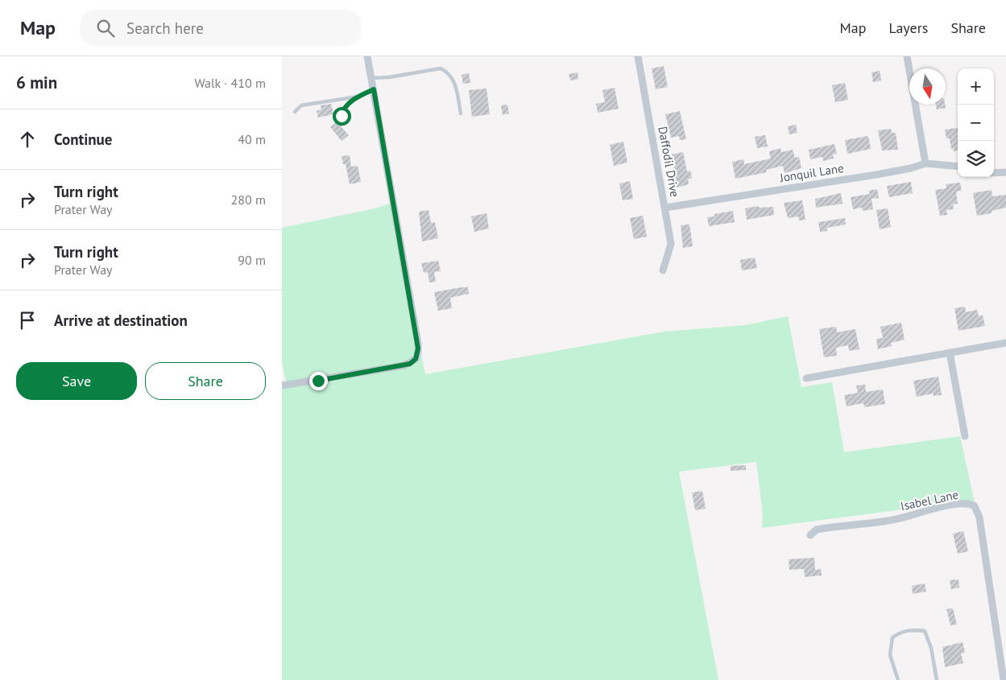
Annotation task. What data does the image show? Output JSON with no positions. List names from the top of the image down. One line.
{"streets":{"street":["Daffodil Drive","Jonquil Lane","Isabel Lane"]},"crossings":[["Daffodil Drive","Jonquil Lane"]],"north":"bottom","page":{"header":"Map","search":"Search here","nav":["Map","Layers","Share"],"heading":["6 min","Walk · 410 m"],"map_buttons":["+","−"],"list":[["Continue","40 m"],["Turn right","Prater Way","280 m"],["Turn right","Prater Way","90 m"],"Arrive at destination"],"buttons":["Save","Share"]}}
